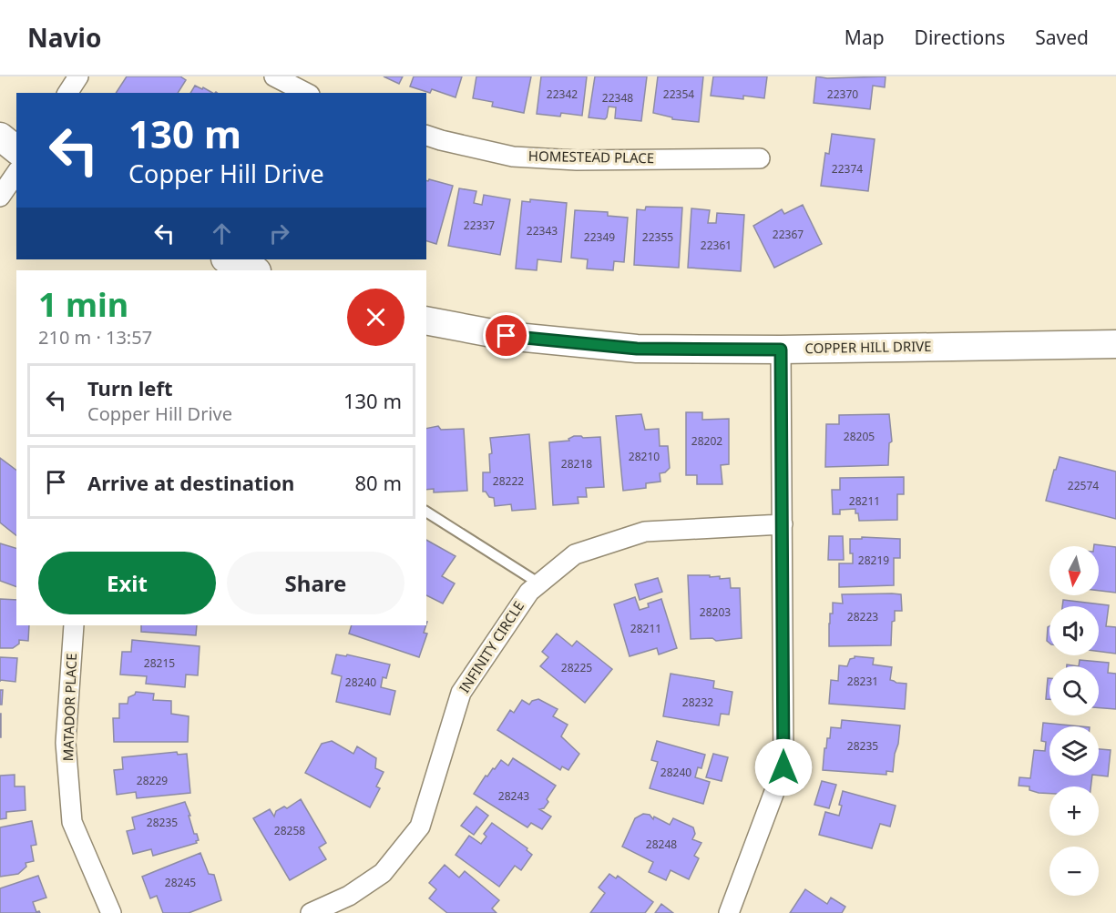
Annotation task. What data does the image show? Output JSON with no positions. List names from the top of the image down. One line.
{"streets":{"main road":["COPPER HILL DRIVE"],"street":["HOMESTEAD PLACE","INFINITY CIRCLE","MATADOR PLACE"]},"house_numbers":["22342","22354","22370","22348","22374","22337","22343","22367","22349","22355","22361","28205","28202","28210","28218","28222","22574","28211","28219","28203","28223","28211","28215","28225","28231","28240","28232","28235","28240","28229","28243","28235","28258","28248","28245"],"north":"bottom","page":{"header":"Navio","nav":["Map","Directions","Saved"],"turn":["130 m","Copper Hill Drive"],"heading":["1 min","210 m · 13:57"],"list":[{"name":"Turn left","note":"Copper Hill Drive","value":"130 m"},{"name":"Arrive at destination","value":"80 m"}],"buttons":["Exit","Share"],"map_buttons":["+","−"]}}
